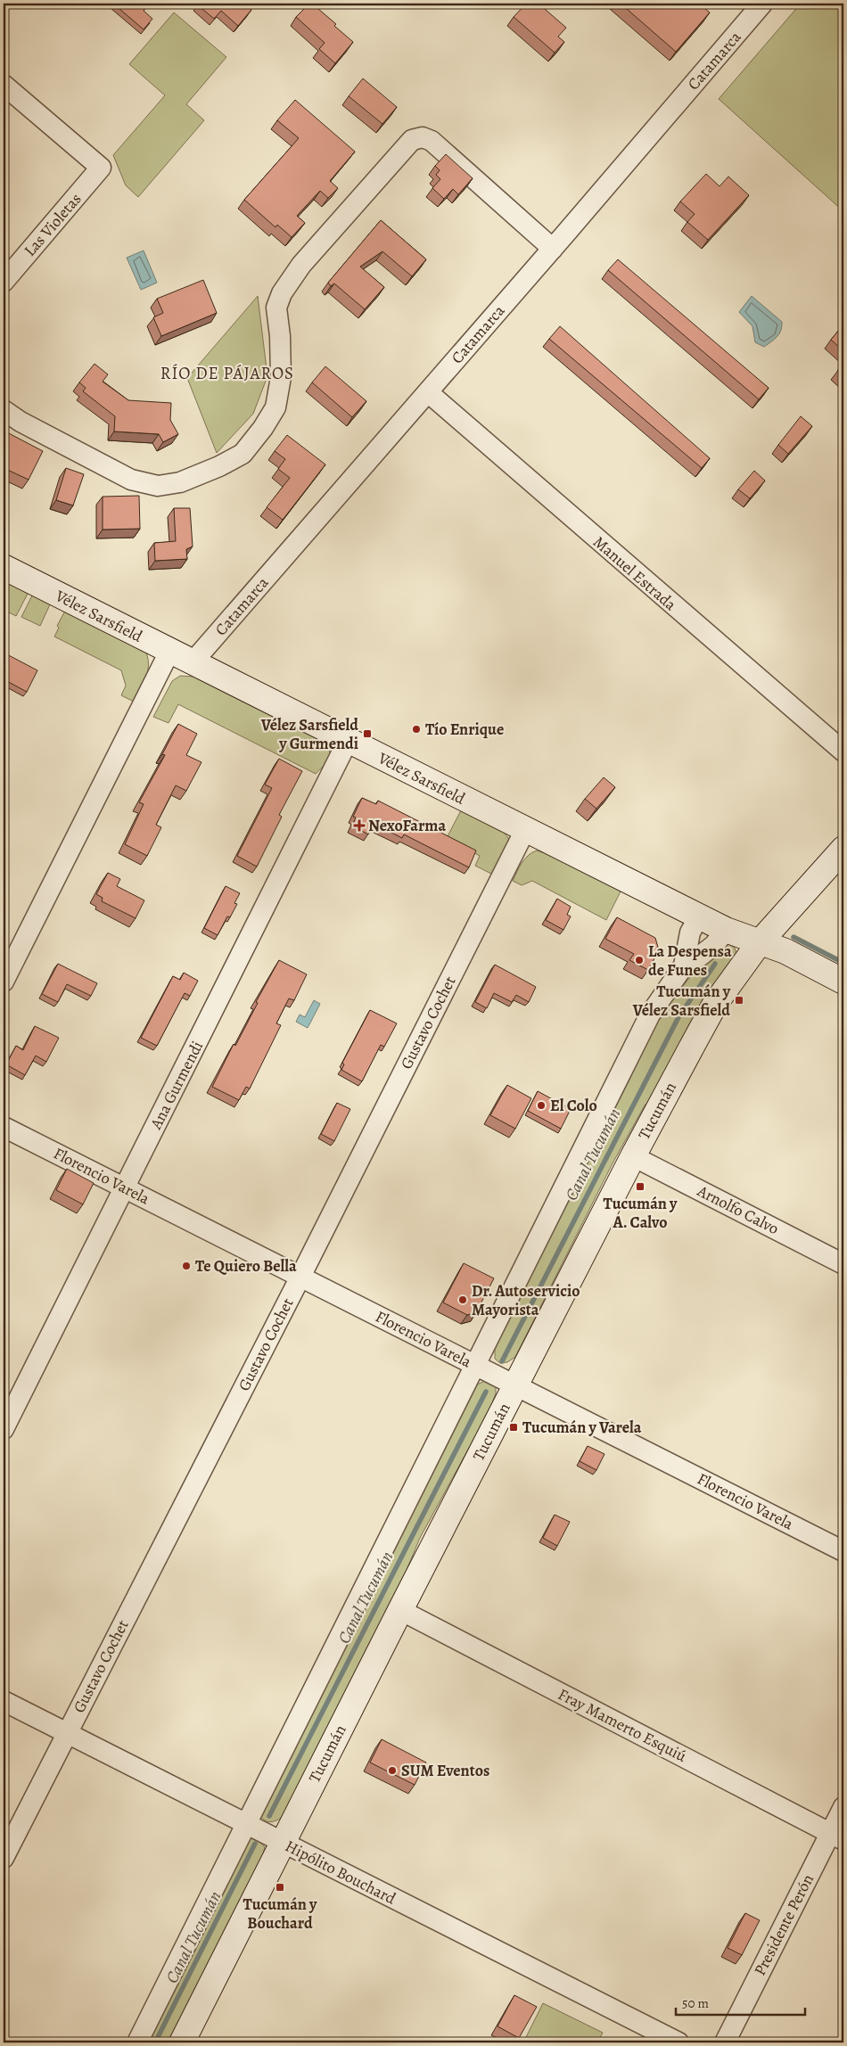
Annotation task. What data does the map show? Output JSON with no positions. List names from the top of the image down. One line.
{"streets":{"main road":["Vélez Sarsfield","Tucumán"],"street":["Catamarca","Las Violetas","Manuel Estrada","Gustavo Cochet","Ana Gurmendi","Florencio Varela","Arnolfo Calvo","Fray Mamerto Esquiú","Hipólito Bouchard","Presidente Perón"]},"crossings":[["Catamarca","Manuel Estrada"],["Catamarca","Vélez Sarsfield"],["Vélez Sarsfield","Gustavo Cochet"],["Vélez Sarsfield","Ana Gurmendi"],["Vélez Sarsfield","Tucumán"],["Gustavo Cochet","Florencio Varela"],["Gustavo Cochet","Hipólito Bouchard"],["Ana Gurmendi","Florencio Varela"],["Tucumán","Florencio Varela"],["Tucumán","Arnolfo Calvo"],["Tucumán","Fray Mamerto Esquiú"],["Tucumán","Hipólito Bouchard"],["Fray Mamerto Esquiú","Presidente Perón"]],"districts":["RÍO DE PÁJAROS"],"water":["Canal Tucumán"],"places":{"other":["Tío Enrique","La Despensa de Funes","El Colo","Te Quiero Bella","Dr. Autoservicio Mayorista","SUM Eventos"],"transit":["Vélez Sarsfield y Gurmendi","Tucumán y Vélez Sarsfield","Tucumán y A. Calvo","Tucumán y Varela","Tucumán y Bouchard"],"health":["NexoFarma"]},"scale_bar":"50 m"}
